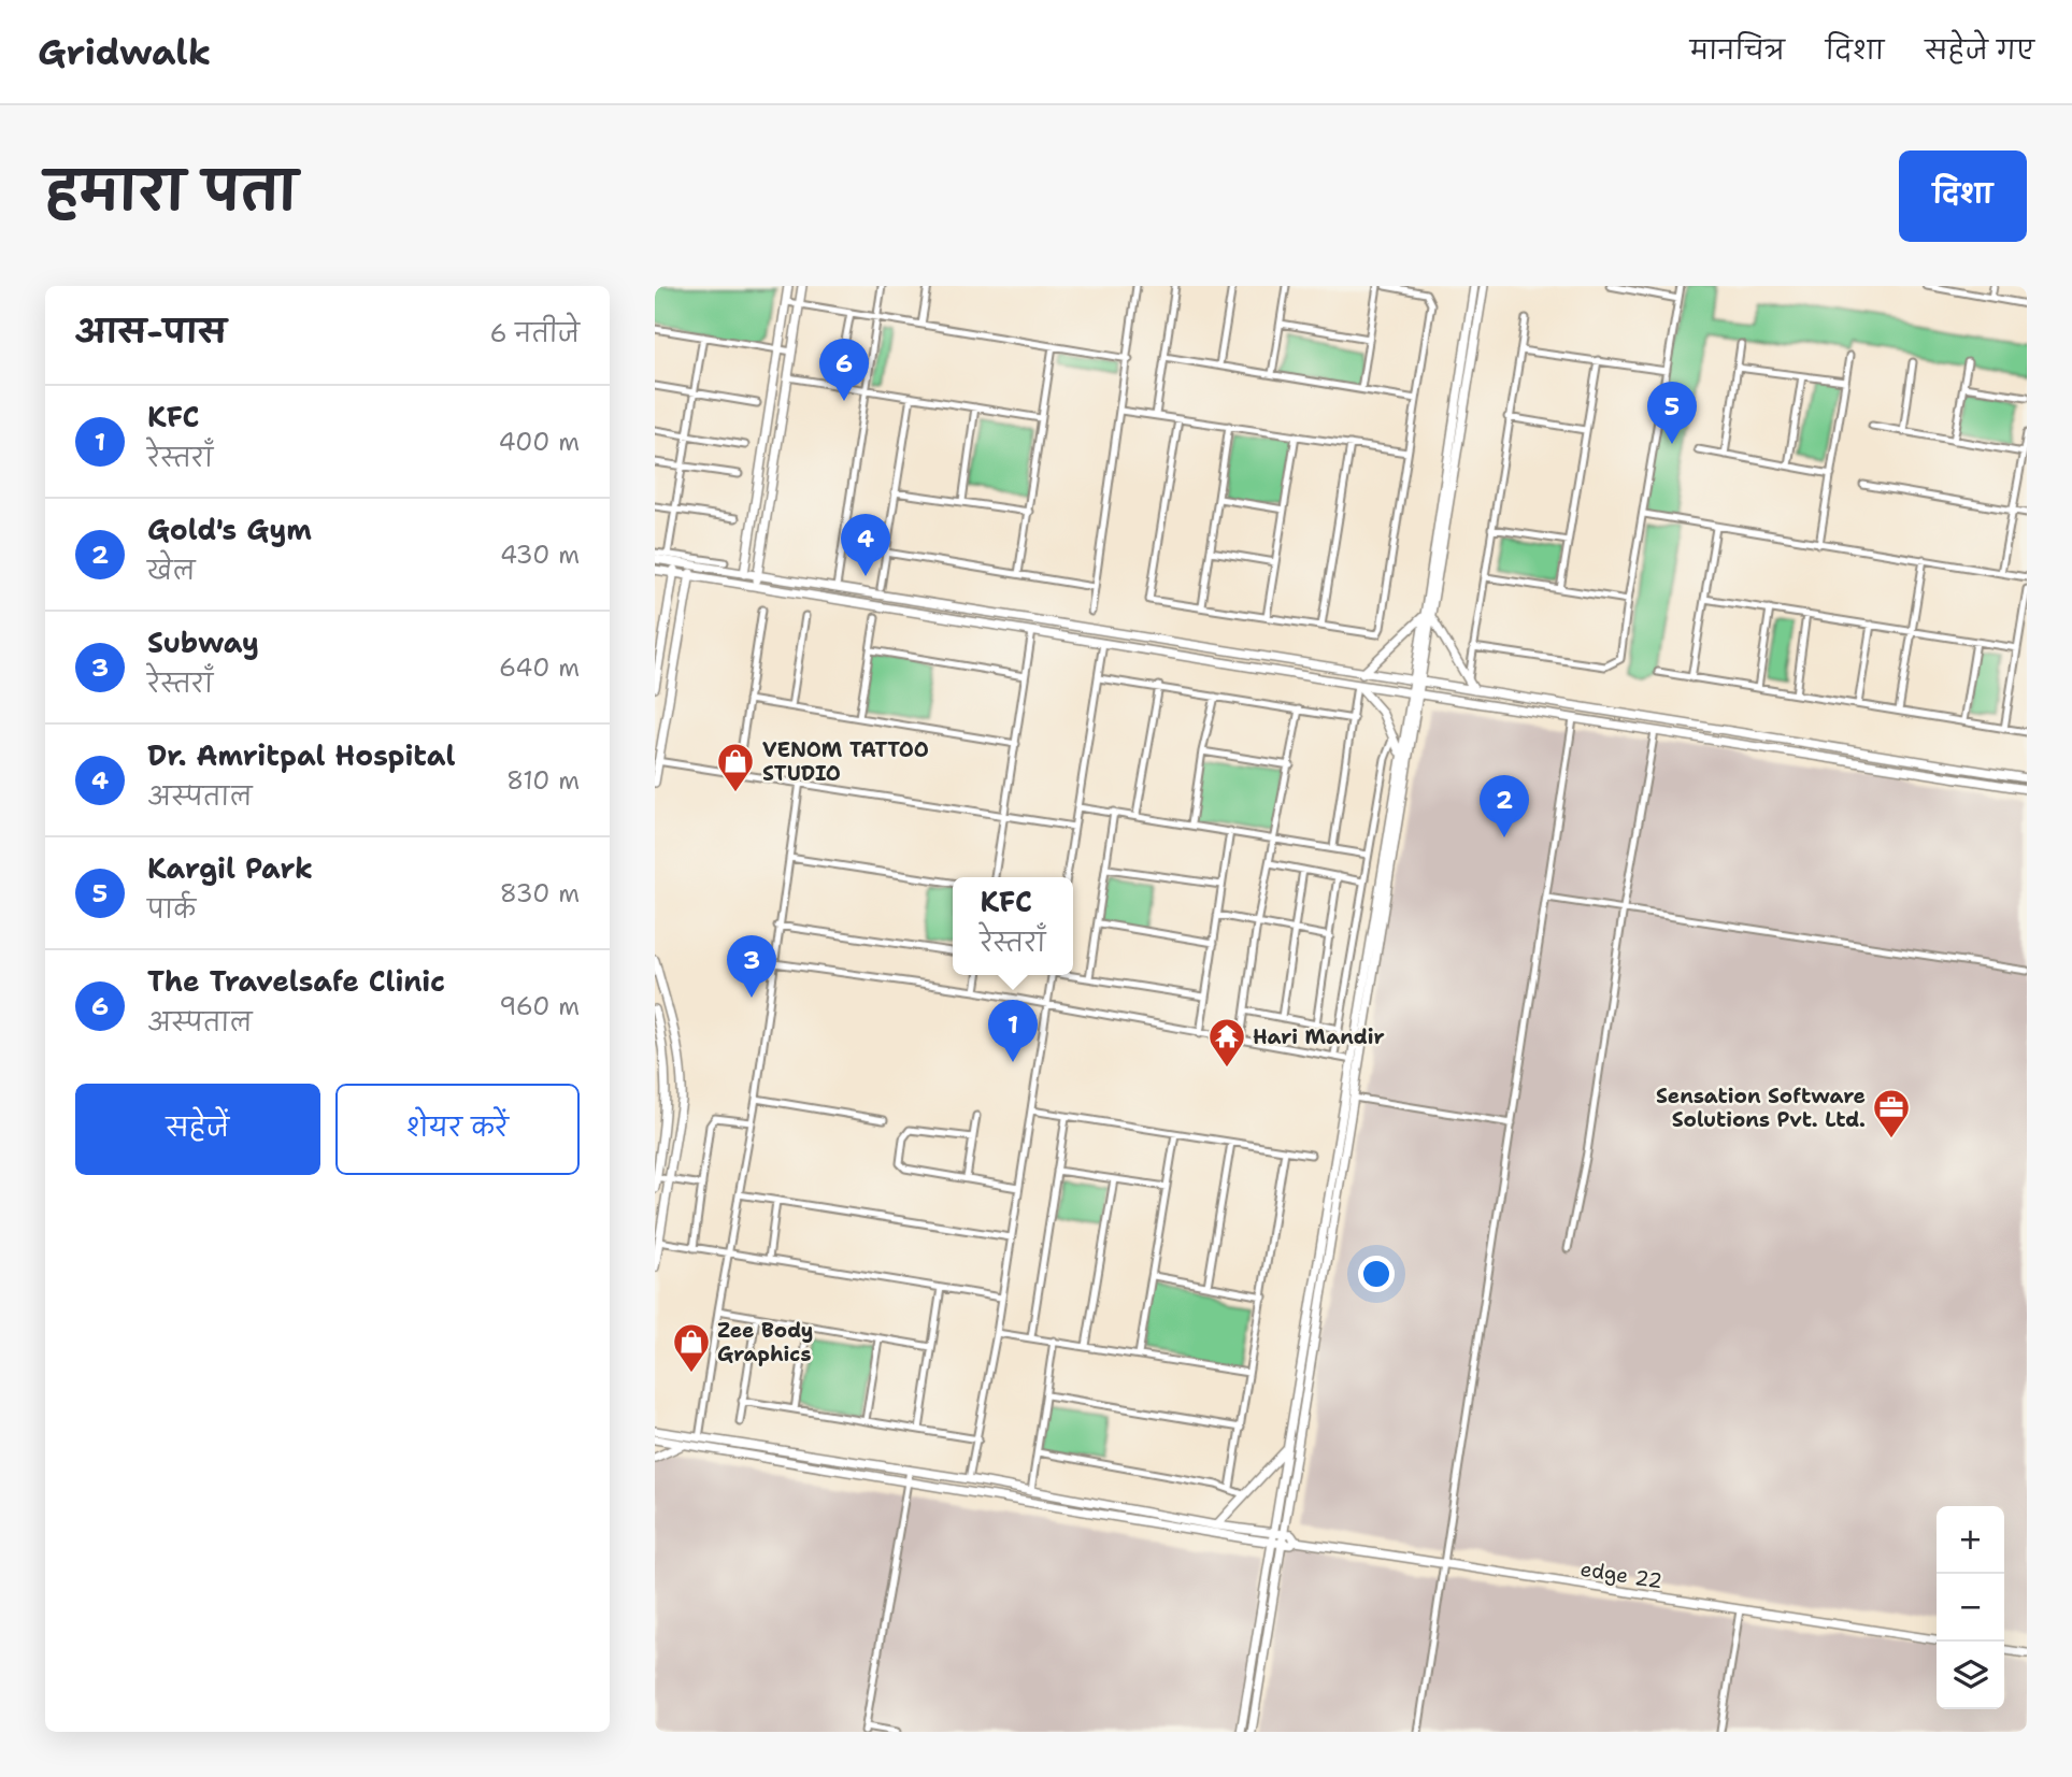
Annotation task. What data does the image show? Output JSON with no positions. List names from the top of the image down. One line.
{"streets":{"main road":["edge 22"]},"places":{"shop":["VENOM TATTOO STUDIO","Zee Body Graphics"],"temple":["Hari Mandir"],"office":["Sensation Software Solutions Pvt. Ltd."]},"page":{"header":"Gridwalk","nav":["मानचित्र","दिशा","सहेजे गए"],"title":"हमारा पता","buttons":["दिशा",["सहेजें","शेयर करें"]],"heading":["आस-पास","6 नतीजे"],"pins":["6","5","4","2","3","1"],"list":[{"mark":"1","name":"KFC","note":"रेस्तराँ","value":"400 m"},{"mark":"2","name":"Gold's Gym","note":"खेल","value":"430 m"},{"mark":"3","name":"Subway","note":"रेस्तराँ","value":"640 m"},{"mark":"4","name":"Dr. Amritpal Hospital","note":"अस्पताल","value":"810 m"},{"mark":"5","name":"Kargil Park","note":"पार्क","value":"830 m"},{"mark":"6","name":"The Travelsafe Clinic","note":"अस्पताल","value":"960 m"}],"popup":["KFC","रेस्तराँ"],"map_buttons":["+","−"]}}
